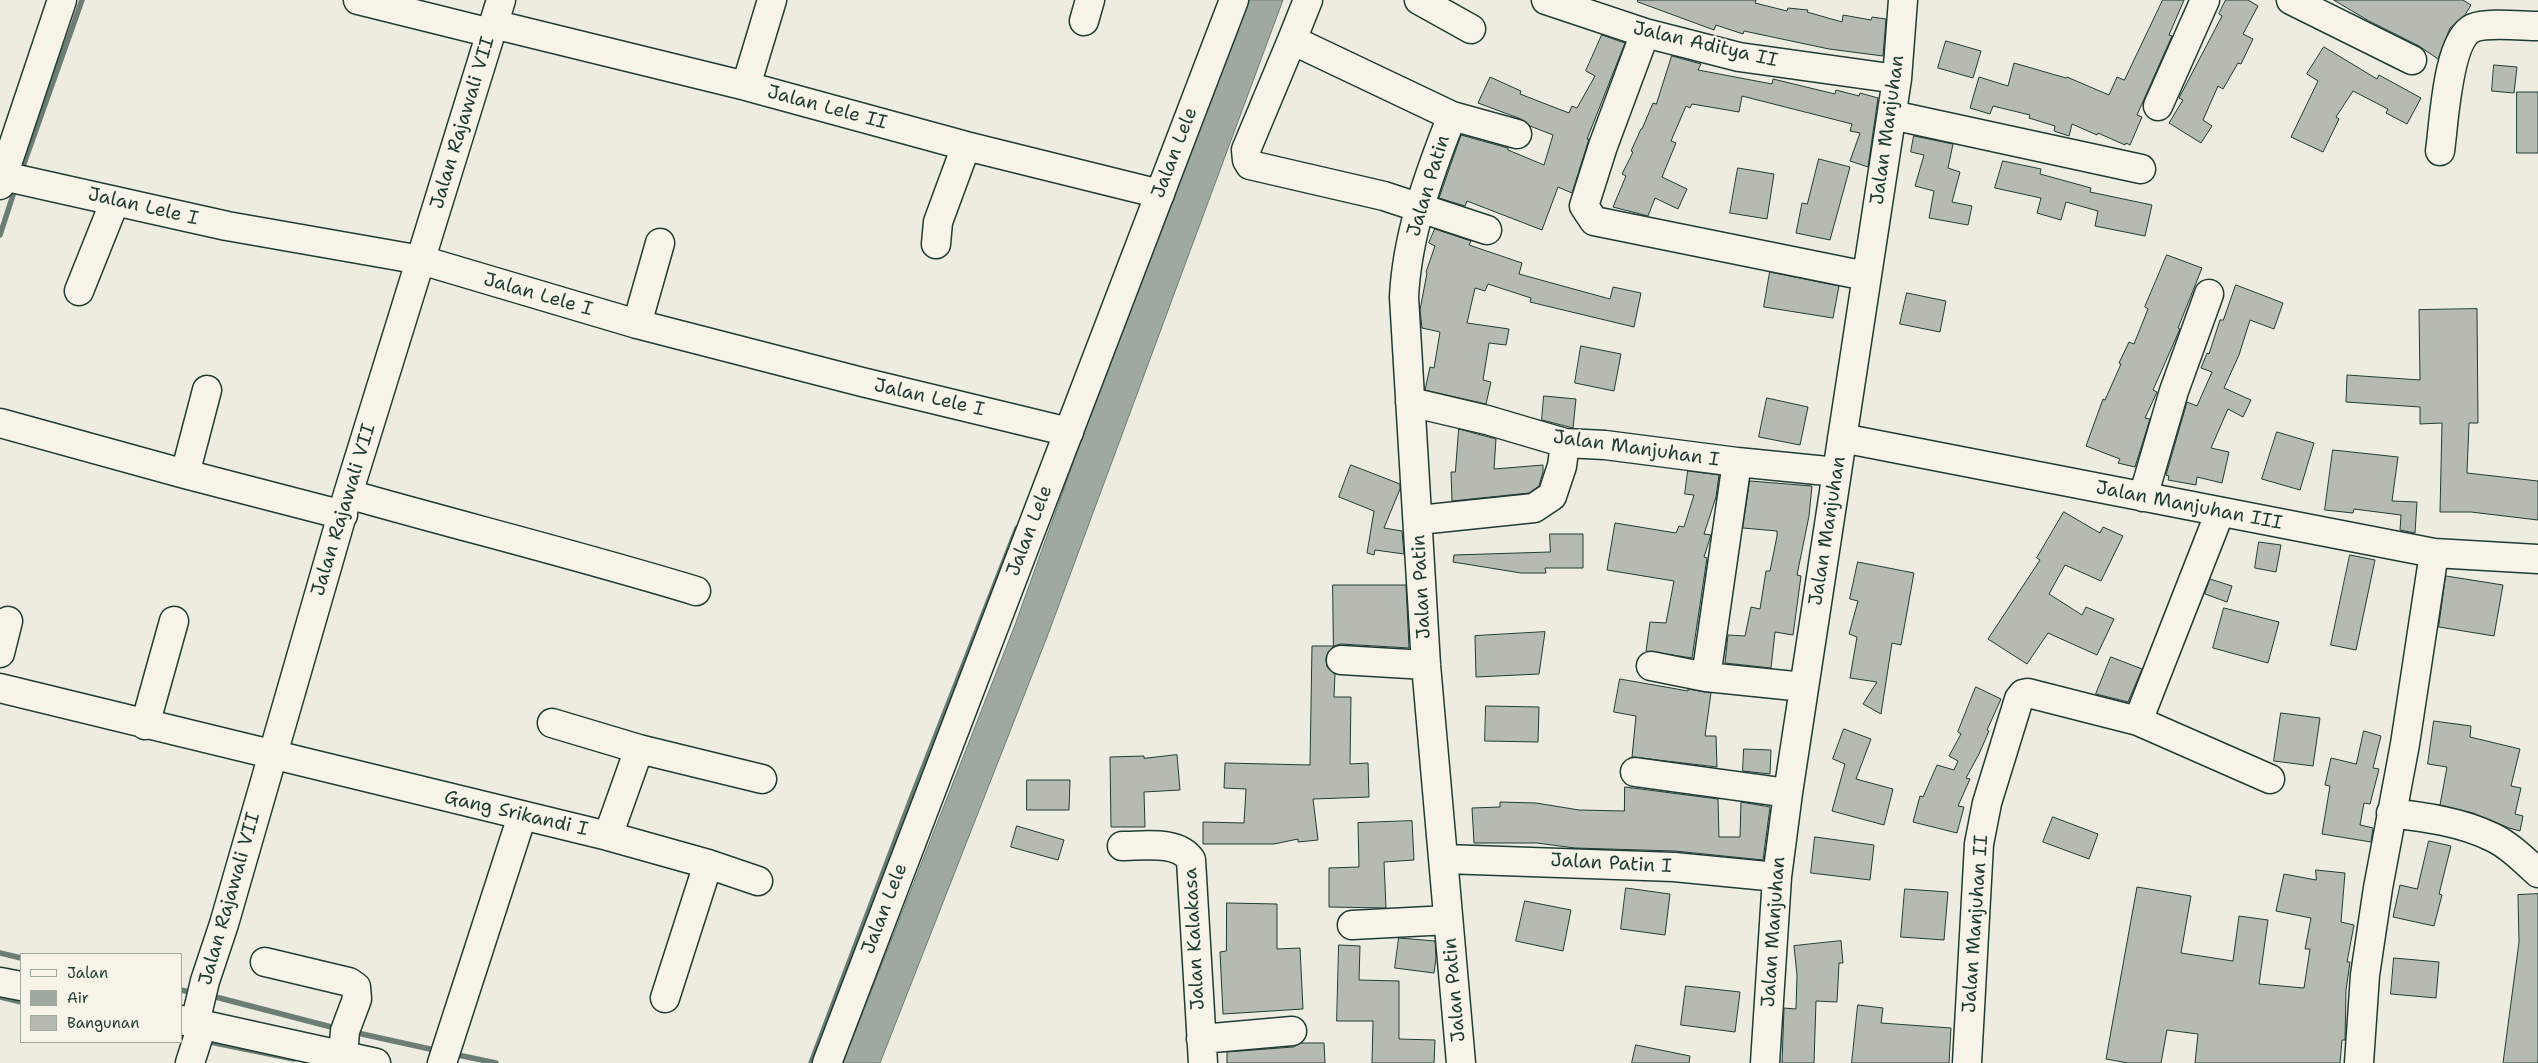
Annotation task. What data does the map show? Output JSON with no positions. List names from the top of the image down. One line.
{"streets":{"street":["Jalan Aditya II","Jalan Lele II","Jalan Rajawali VII","Jalan Manjuhan","Jalan Lele","Jalan Patin","Jalan Lele I","Jalan Manjuhan I","Jalan Manjuhan III","Gang Srikandi I","Jalan Patin I","Jalan Manjuhan II","Jalan Kalakasa"]},"crossings":[["Jalan Aditya II","Jalan Manjuhan"],["Jalan Lele II","Jalan Rajawali VII"],["Jalan Lele II","Jalan Lele"],["Jalan Rajawali VII","Jalan Lele I"],["Jalan Rajawali VII","Gang Srikandi I"],["Jalan Manjuhan","Jalan Manjuhan I"],["Jalan Manjuhan","Jalan Manjuhan III"],["Jalan Manjuhan","Jalan Patin I"],["Jalan Lele","Jalan Lele I"],["Jalan Patin","Jalan Manjuhan I"],["Jalan Patin","Jalan Patin I"]],"legend":["Jalan","Air","Bangunan"]}
